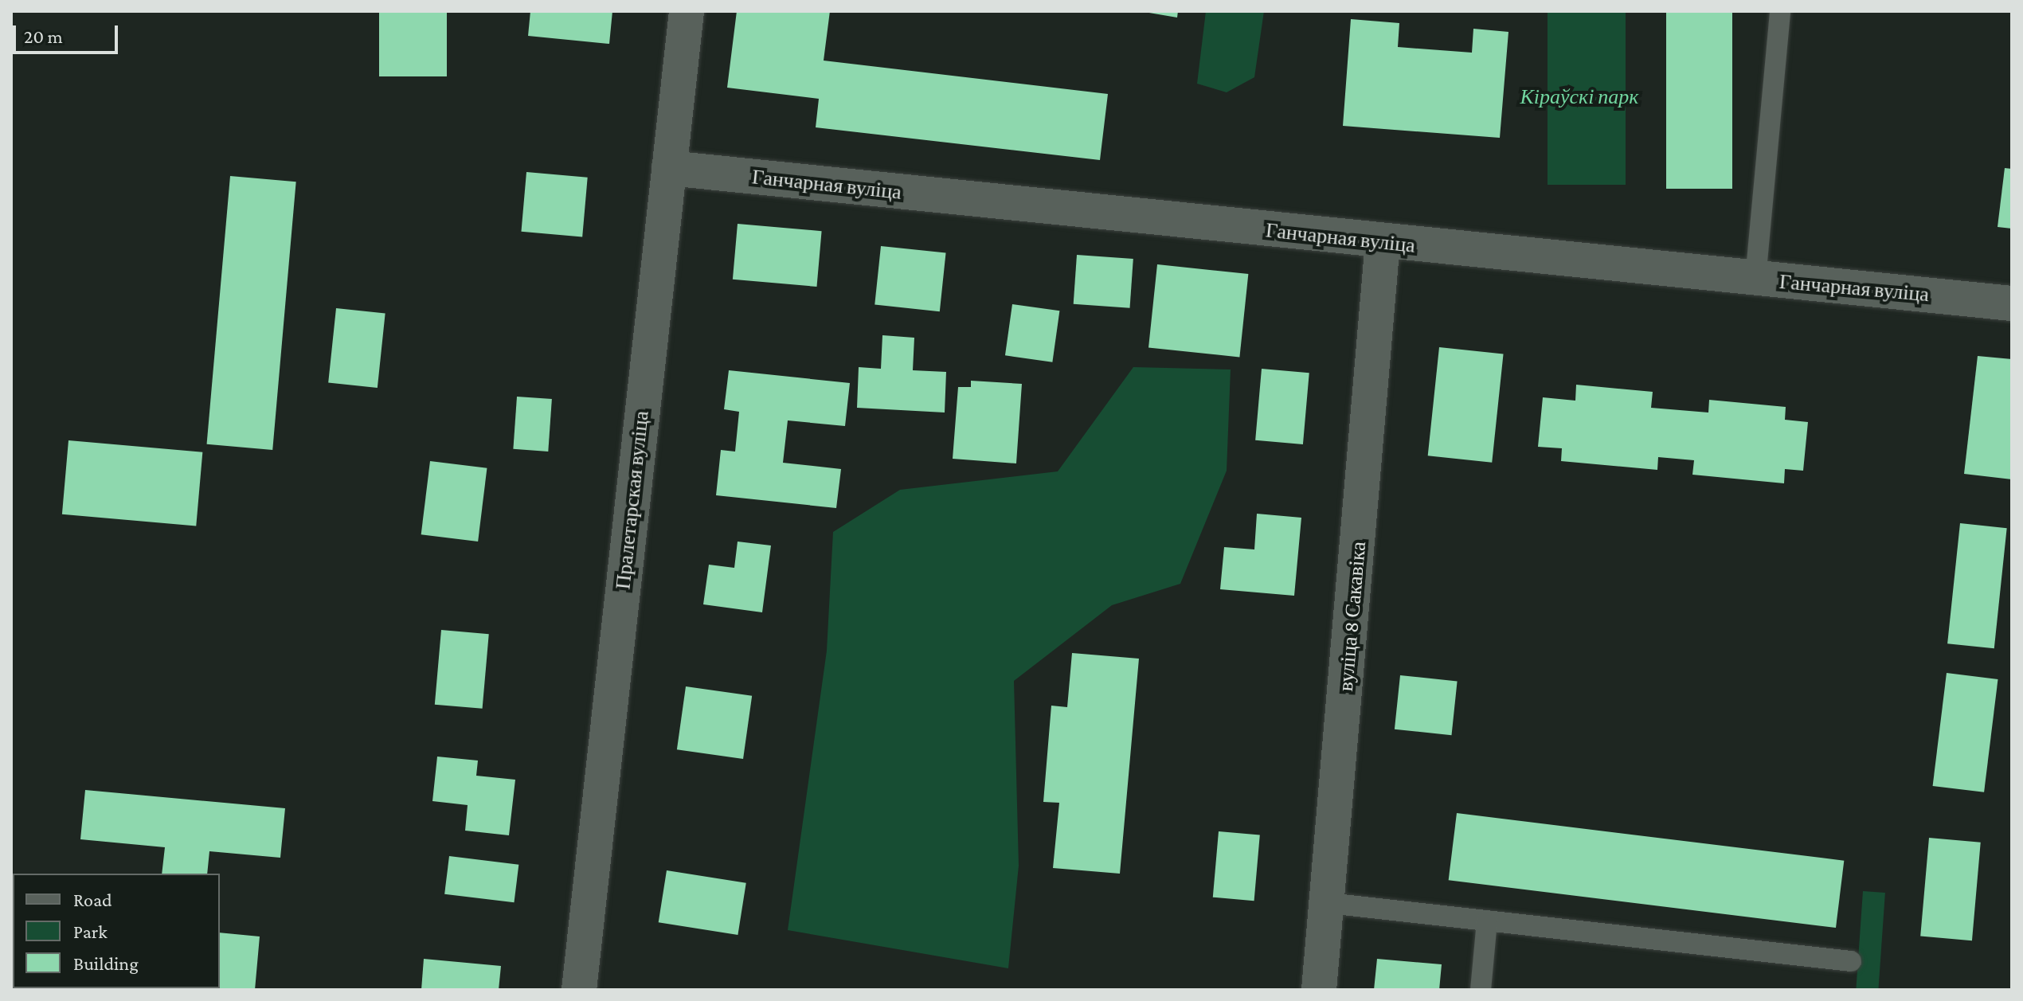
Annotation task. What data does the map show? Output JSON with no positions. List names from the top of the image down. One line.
{"streets":{"street":["Ганчарная вуліца","Пралетарская вуліца","вуліца 8 Сакавіка"]},"crossings":[["Ганчарная вуліца","Пралетарская вуліца"],["Ганчарная вуліца","вуліца 8 Сакавіка"]],"parks":["Кіраўскі парк"],"legend":["Road","Park","Building"],"scale_bar":"20 m"}
